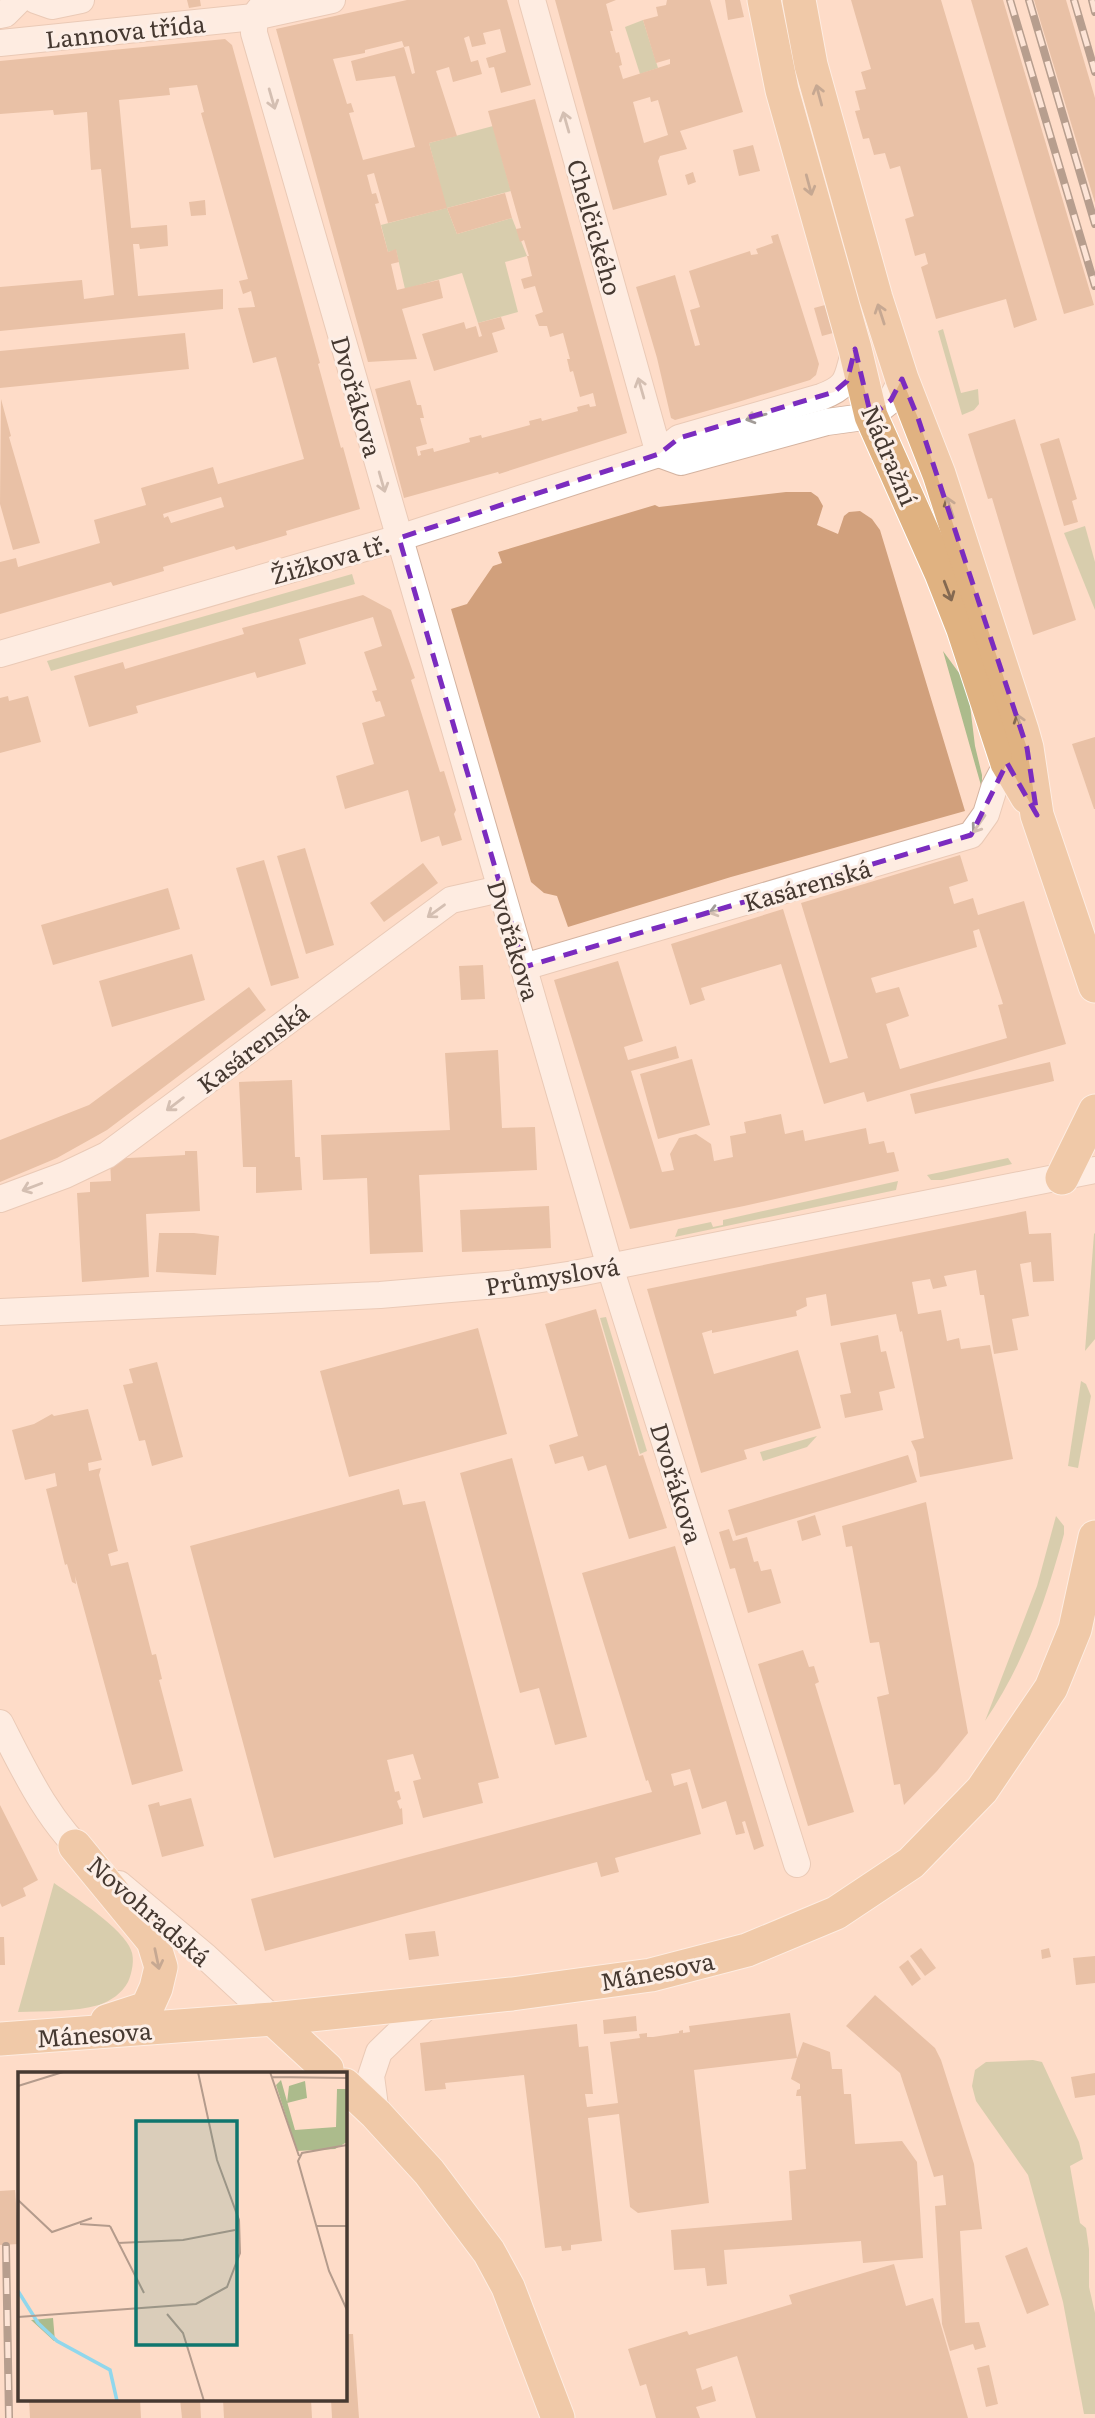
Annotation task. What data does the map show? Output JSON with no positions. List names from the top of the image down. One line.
{"streets":{"main road":["Nádražní","Novohradská","Mánesova"],"street":["Lannova třída","Chelčického","Dvořákova","Žižkova tř.","Kasárenská","Průmyslová"]},"crossings":[["Lannova třída","Dvořákova"],["Chelčického","Žižkova tř."],["Dvořákova","Žižkova tř."],["Dvořákova","Kasárenská"],["Dvořákova","Průmyslová"],["Nádražní","Žižkova tř."],["Nádražní","Kasárenská"],["Novohradská","Mánesova"]],"one_way":["Chelčického","Kasárenská"]}
